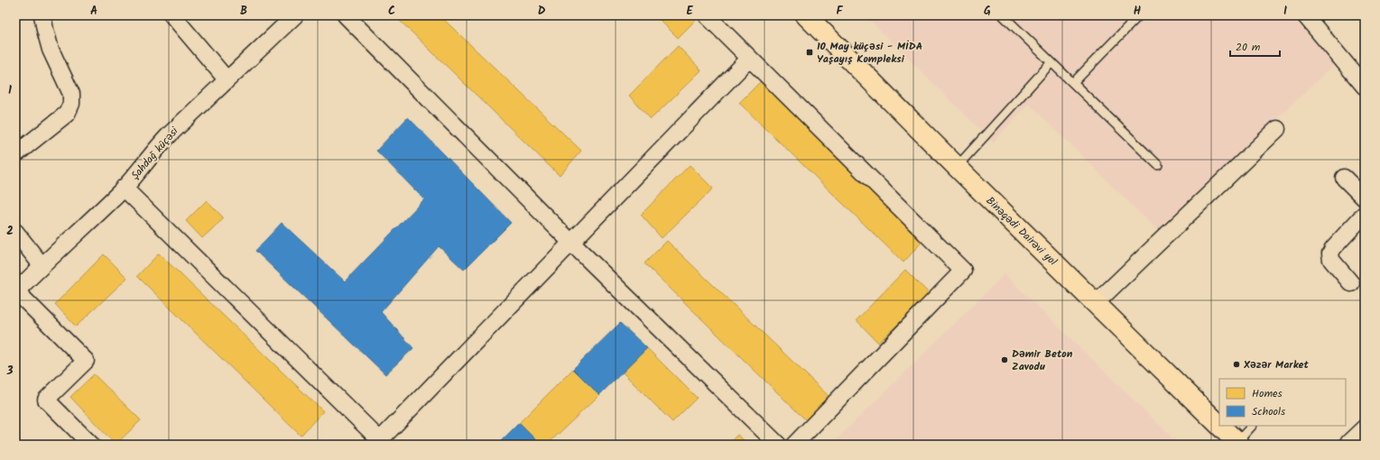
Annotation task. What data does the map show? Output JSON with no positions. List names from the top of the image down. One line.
{"streets":{"main road":["Binəqədi Dairəvi yol"],"street":["Şahdağ küçəsi"]},"places":{"transit":["10 May küçəsi - MİDA Yaşayış Kompleksi"],"other":["Dəmir Beton Zavodu","Xəzər Market"]},"legend":["Homes","Schools"],"scale_bar":"20 m","grid":{"columns":["A","B","C","D","E","F","G","H","I"],"rows":["1","2","3"]}}
